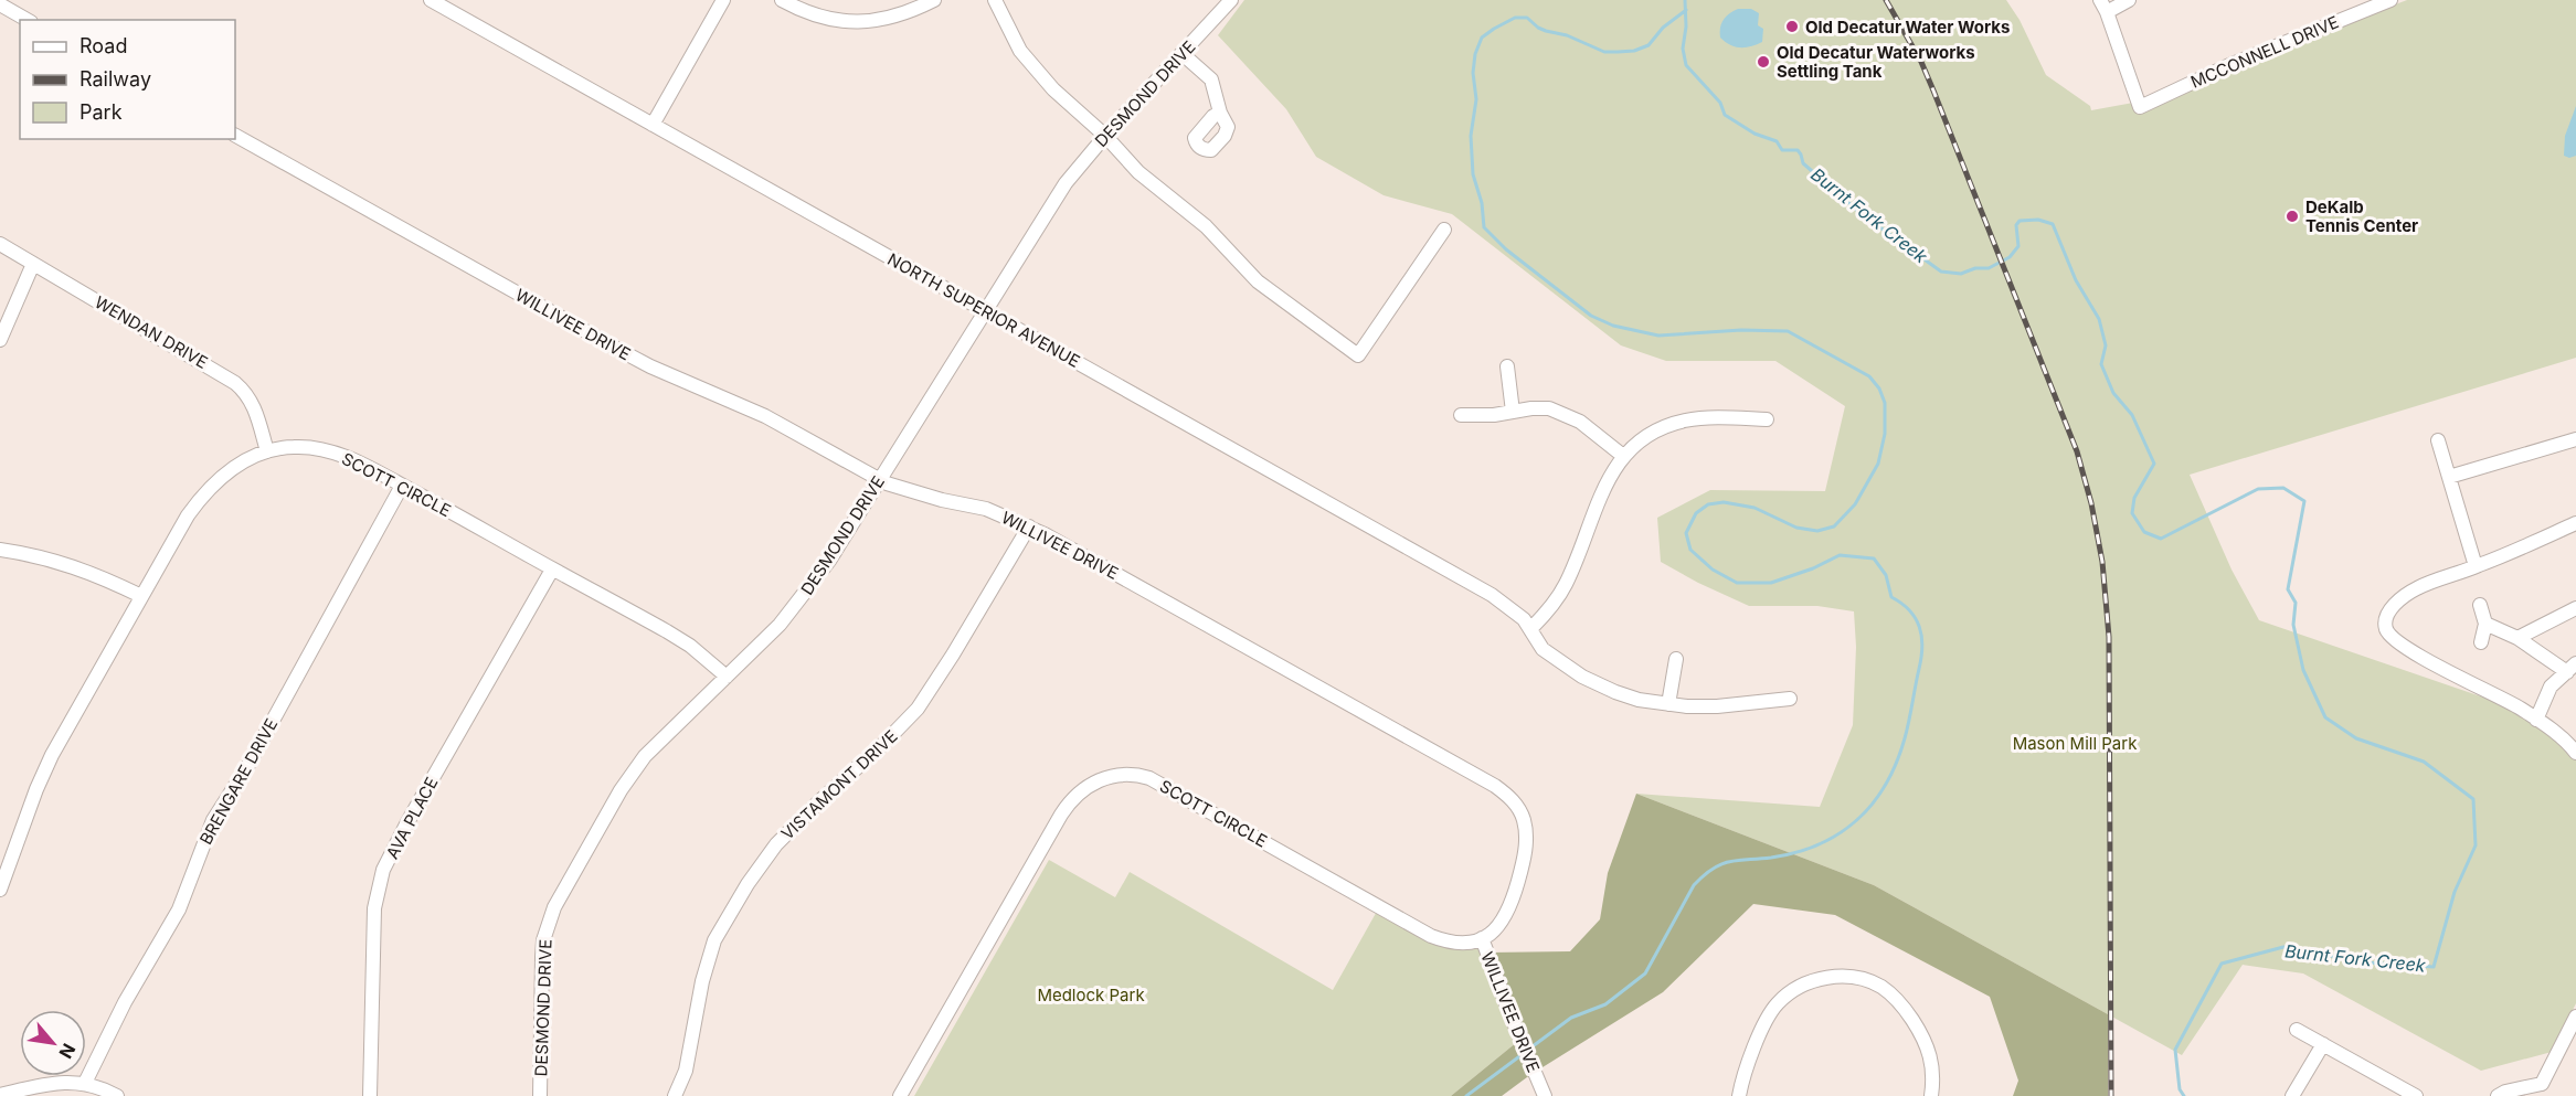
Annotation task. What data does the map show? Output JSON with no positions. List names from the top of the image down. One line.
{"streets":{"street":["MCCONNELL DRIVE","DESMOND DRIVE","NORTH SUPERIOR AVENUE","WILLIVEE DRIVE","WENDAN DRIVE","SCOTT CIRCLE","BRENGARE DRIVE","VISTAMONT DRIVE","AVA PLACE"]},"crossings":[["DESMOND DRIVE","NORTH SUPERIOR AVENUE"],["DESMOND DRIVE","WILLIVEE DRIVE"],["DESMOND DRIVE","SCOTT CIRCLE"],["WILLIVEE DRIVE","SCOTT CIRCLE"],["WILLIVEE DRIVE","VISTAMONT DRIVE"],["WENDAN DRIVE","SCOTT CIRCLE"],["SCOTT CIRCLE","BRENGARE DRIVE"],["SCOTT CIRCLE","AVA PLACE"]],"water":["Burnt Fork Creek"],"parks":["Mason Mill Park","Medlock Park"],"places":["Old Decatur Water Works","Old Decatur Waterworks Settling Tank","DeKalb Tennis Center"],"legend":["Road","Railway","Park"],"north":"bottom right"}
